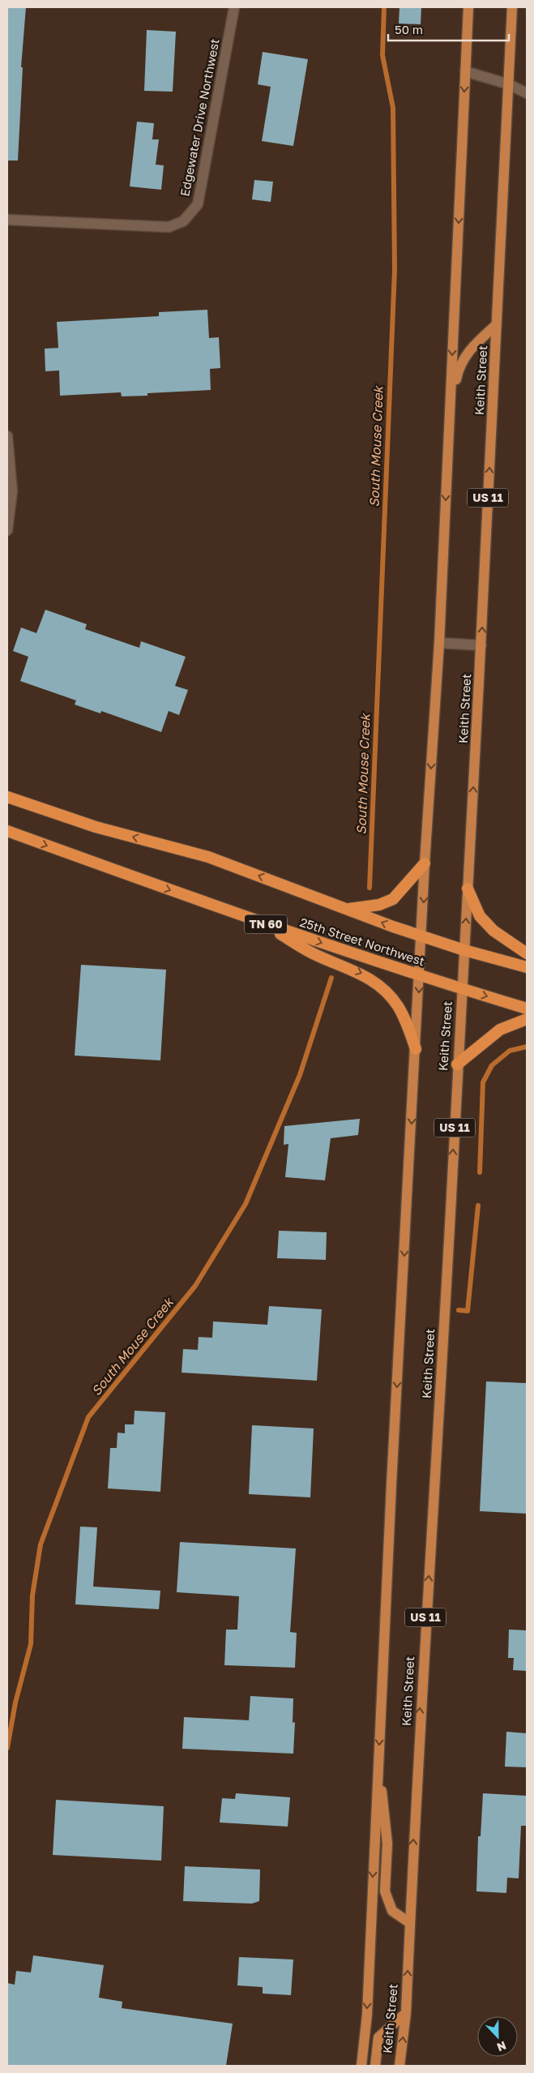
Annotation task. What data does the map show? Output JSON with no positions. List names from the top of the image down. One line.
{"streets":{"highway":["TN 60","25th Street Northwest"],"main road":["Keith Street","US 11"],"street":["Edgewater Drive Northwest"]},"crossings":[["Keith Street","25th Street Northwest"]],"water":["South Mouse Creek"],"scale_bar":"50 m","north":"bottom"}
